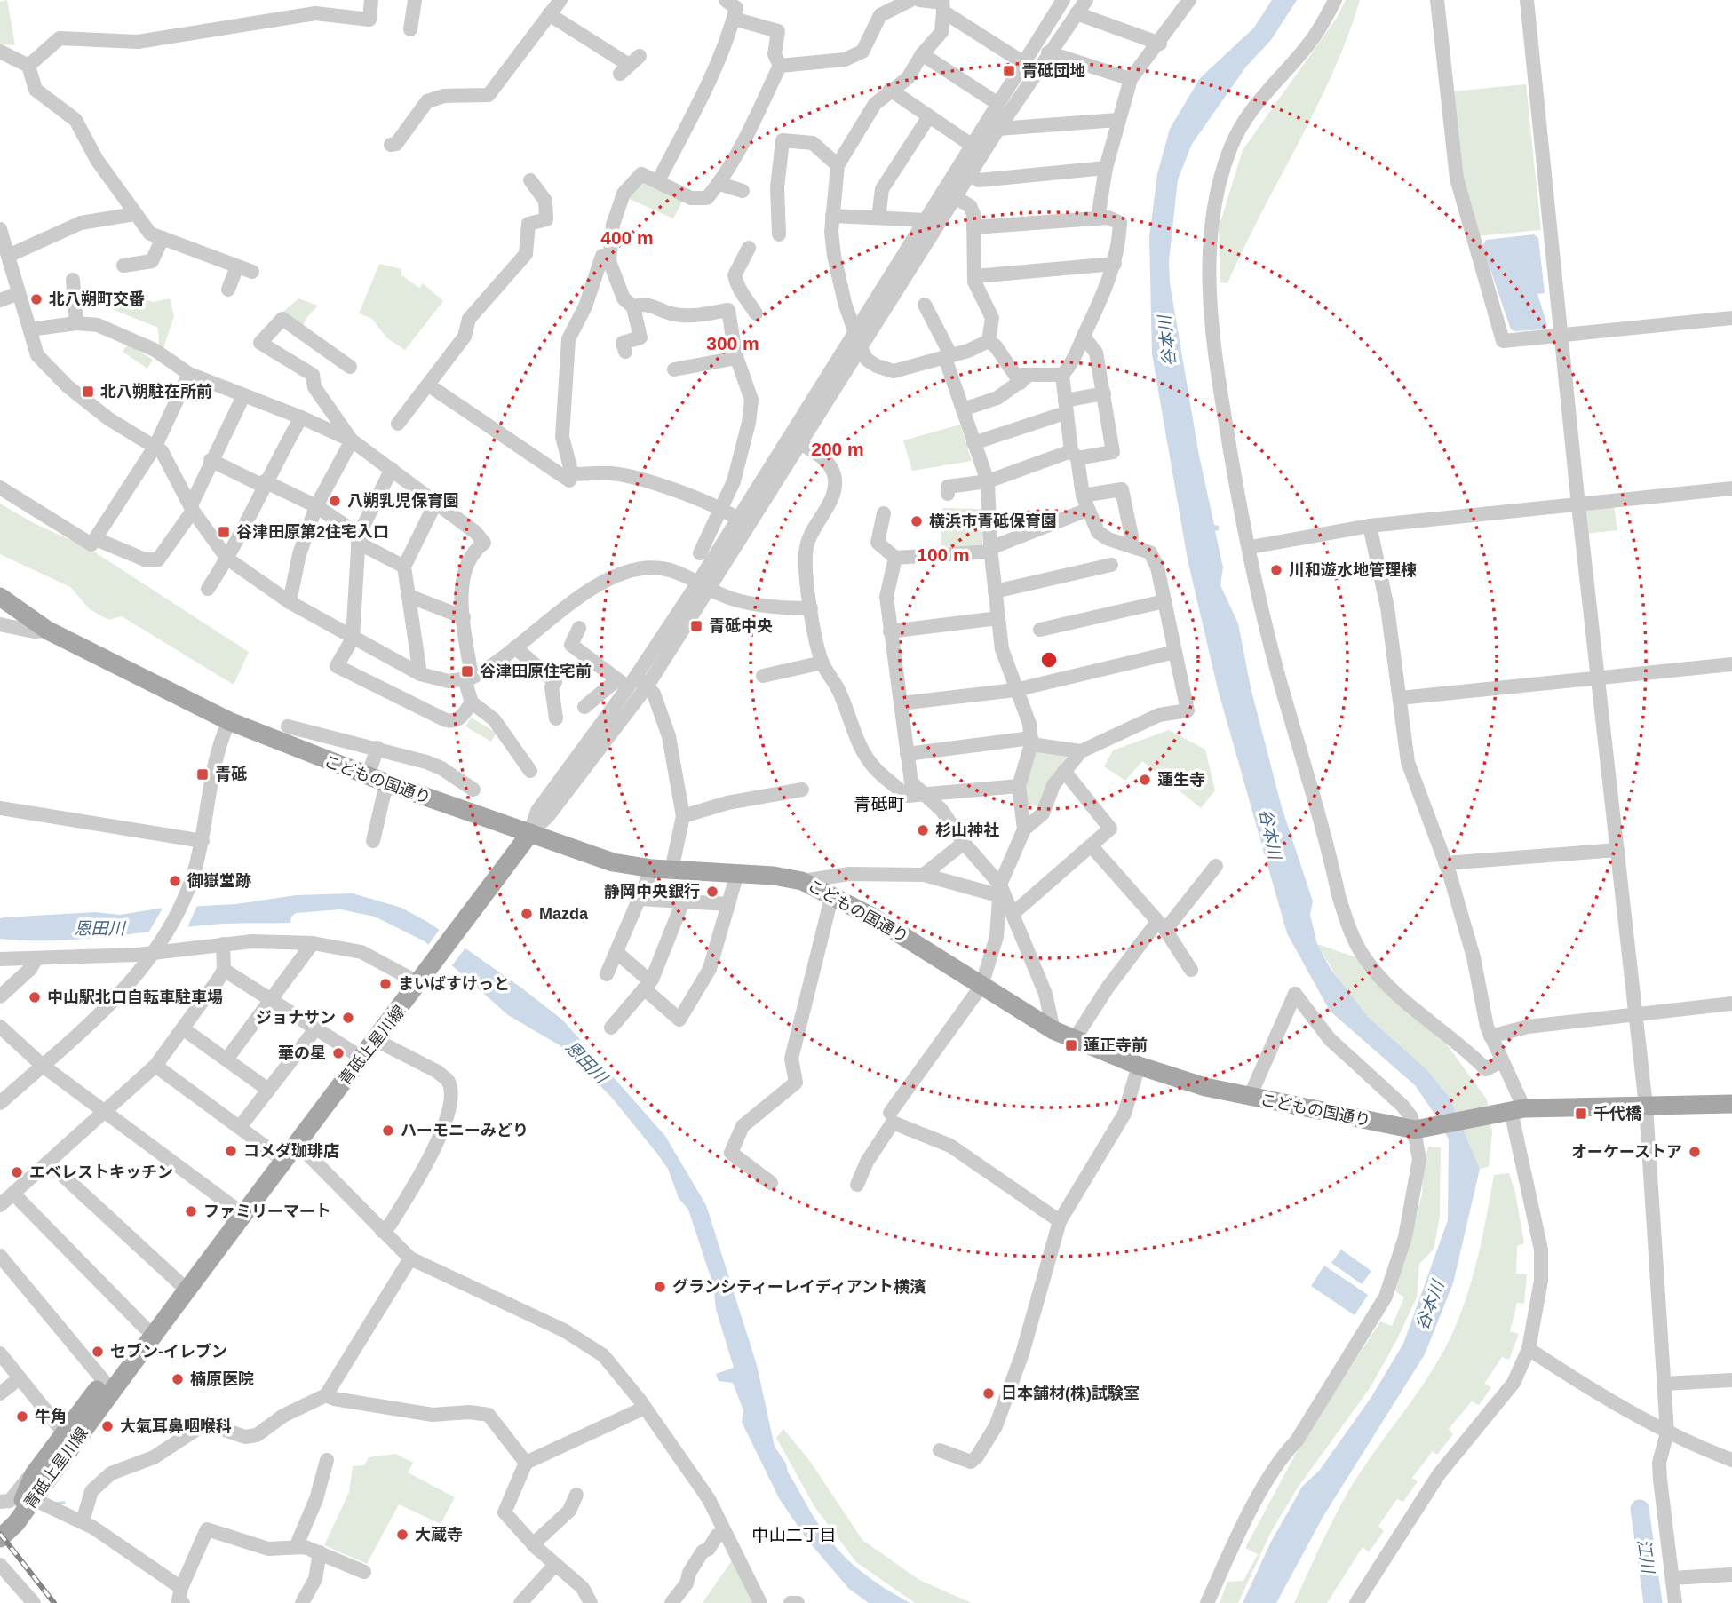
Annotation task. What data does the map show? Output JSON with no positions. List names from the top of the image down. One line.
{"streets":{"main road":["こどもの国通り","青砥上星川線"]},"crossings":[["こどもの国通り","青砥上星川線"]],"districts":["青砥町","中山二丁目"],"water":["谷本川","恩田川","江川"],"places":{"transit":["青砥団地","北八朔駐在所前","谷津田原第2住宅入口","青砥中央","谷津田原住宅前","青砥","蓮正寺前","千代橋"],"other":["北八朔町交番","八朔乳児保育園","横浜市青砥保育園","川和遊水地管理棟","蓮生寺","杉山神社","御嶽堂跡","静岡中央銀行","Mazda","まいばすけっと","中山駅北口自転車駐車場","ジョナサン","華の星","ハーモニーみどり","コメダ珈琲店","オーケーストア","エベレストキッチン","ファミリーマート","グランシティーレイディアント横濱","セブン-イレブン","楠原医院","日本舗材(株)試験室","牛角","大氣耳鼻咽喉科","大蔵寺"]},"rings":["400 m","300 m","200 m","100 m"]}
